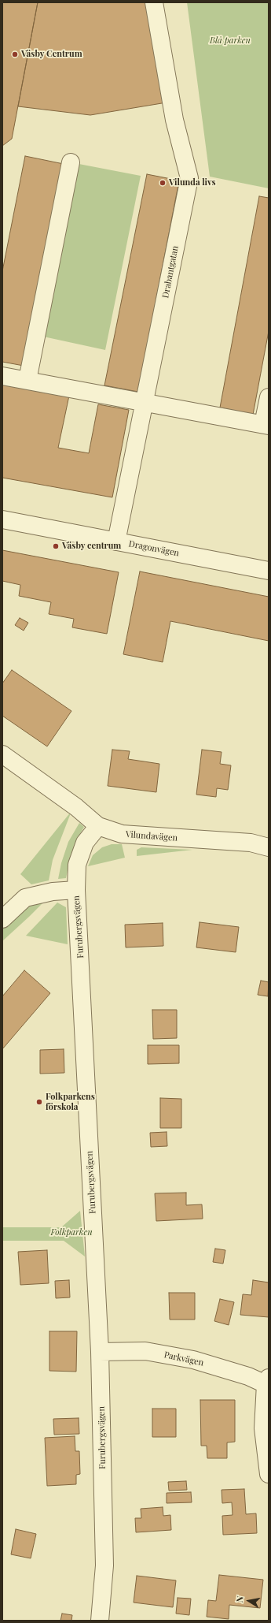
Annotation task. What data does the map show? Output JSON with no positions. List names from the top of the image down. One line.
{"streets":{"street":["Drabantgatan","Dragonvägen","Vilundavägen","Furubergsvägen","Parkvägen"]},"crossings":[["Drabantgatan","Dragonvägen"],["Vilundavägen","Furubergsvägen"],["Furubergsvägen","Parkvägen"]],"parks":["Blå parken","Folkparken"],"places":["Väsby Centrum","Vilunda livs","Väsby centrum","Folkparkens förskola"],"north":"left"}
